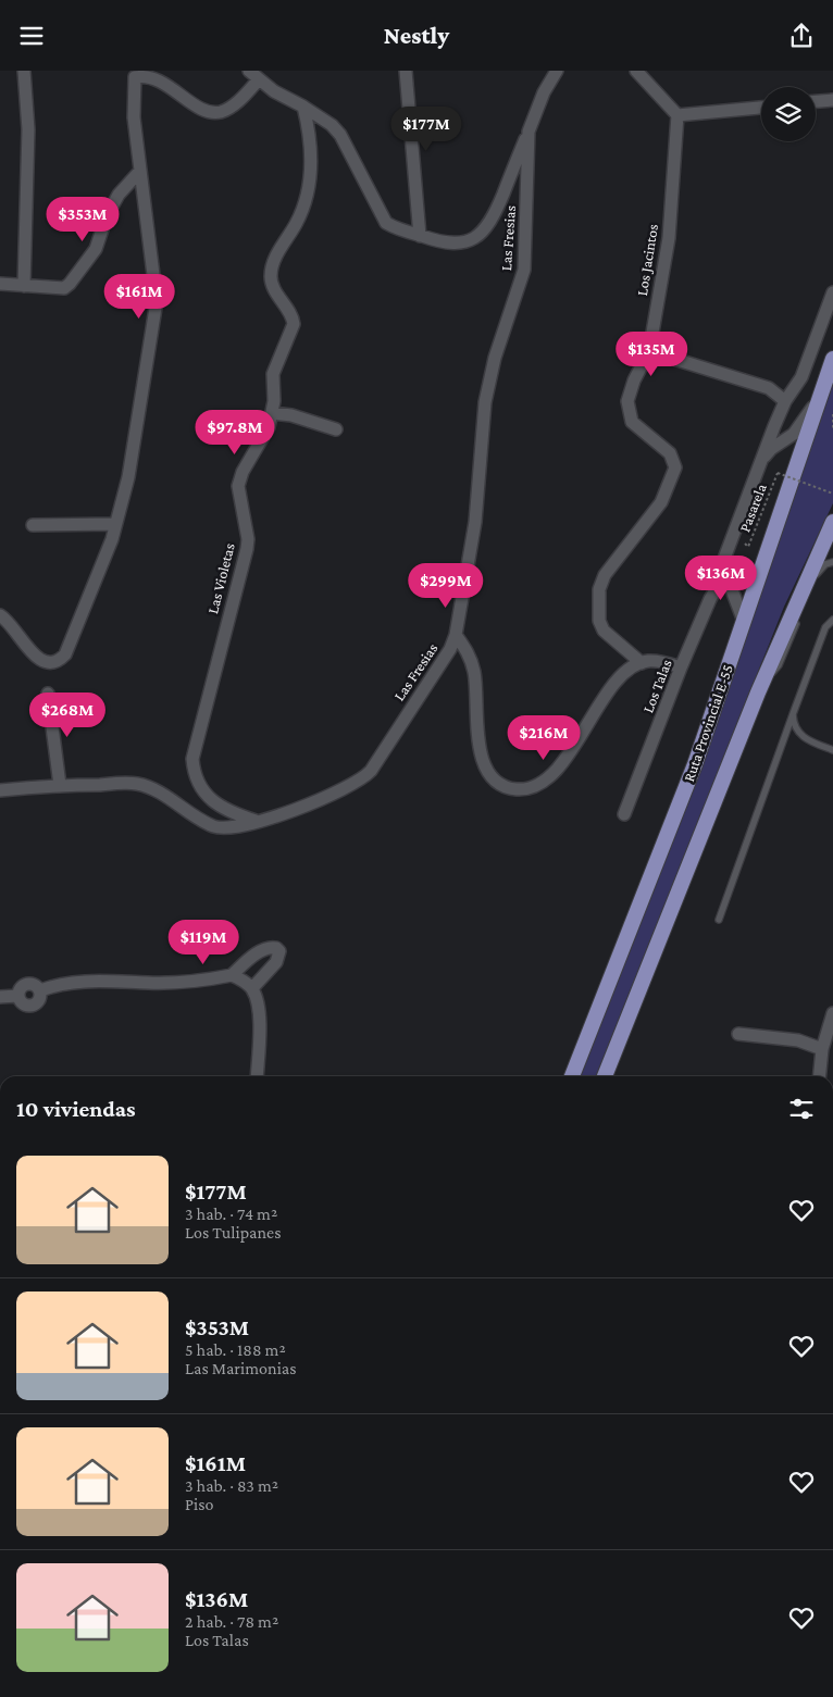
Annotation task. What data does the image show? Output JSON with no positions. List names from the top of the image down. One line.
{"streets":{"main road":["Ruta Provincial E-55"],"street":["Las Fresias","Los Jacintos","Las Violetas","Los Talas"],"path":["Pasarela"]},"crossings":[["Las Fresias","Las Violetas"]],"page":{"header":"Nestly","price":["$177M","$353M","$161M","$135M","$97.8M","$136M","$299M","$268M","$216M","$119M"],"heading":"10 viviendas","list":[{"name":"$177M","note":"3 hab. · 74 m² · Los Tulipanes"},{"name":"$353M","note":"5 hab. · 188 m² · Las Marimonias"},{"name":"$161M","note":"3 hab. · 83 m² · Piso"},{"name":"$136M","note":"2 hab. · 78 m² · Los Talas"}]}}
